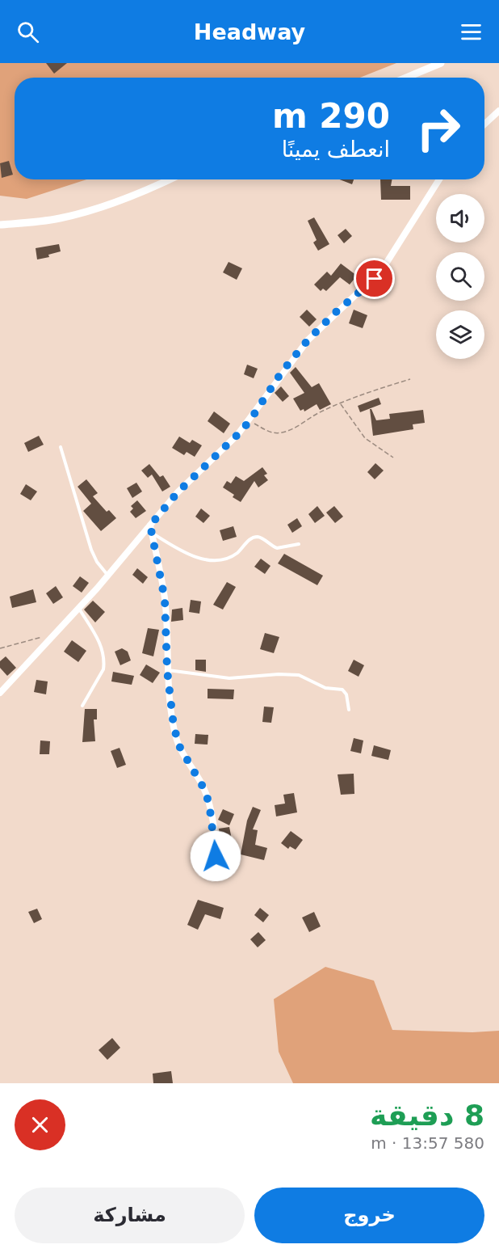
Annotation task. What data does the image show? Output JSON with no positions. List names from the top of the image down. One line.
{"page":{"header":"Headway","turn":["290 m","انعطف يمينًا"],"heading":["8 دقيقة","580 m · 13:57"],"buttons":["خروج","مشاركة"]}}
